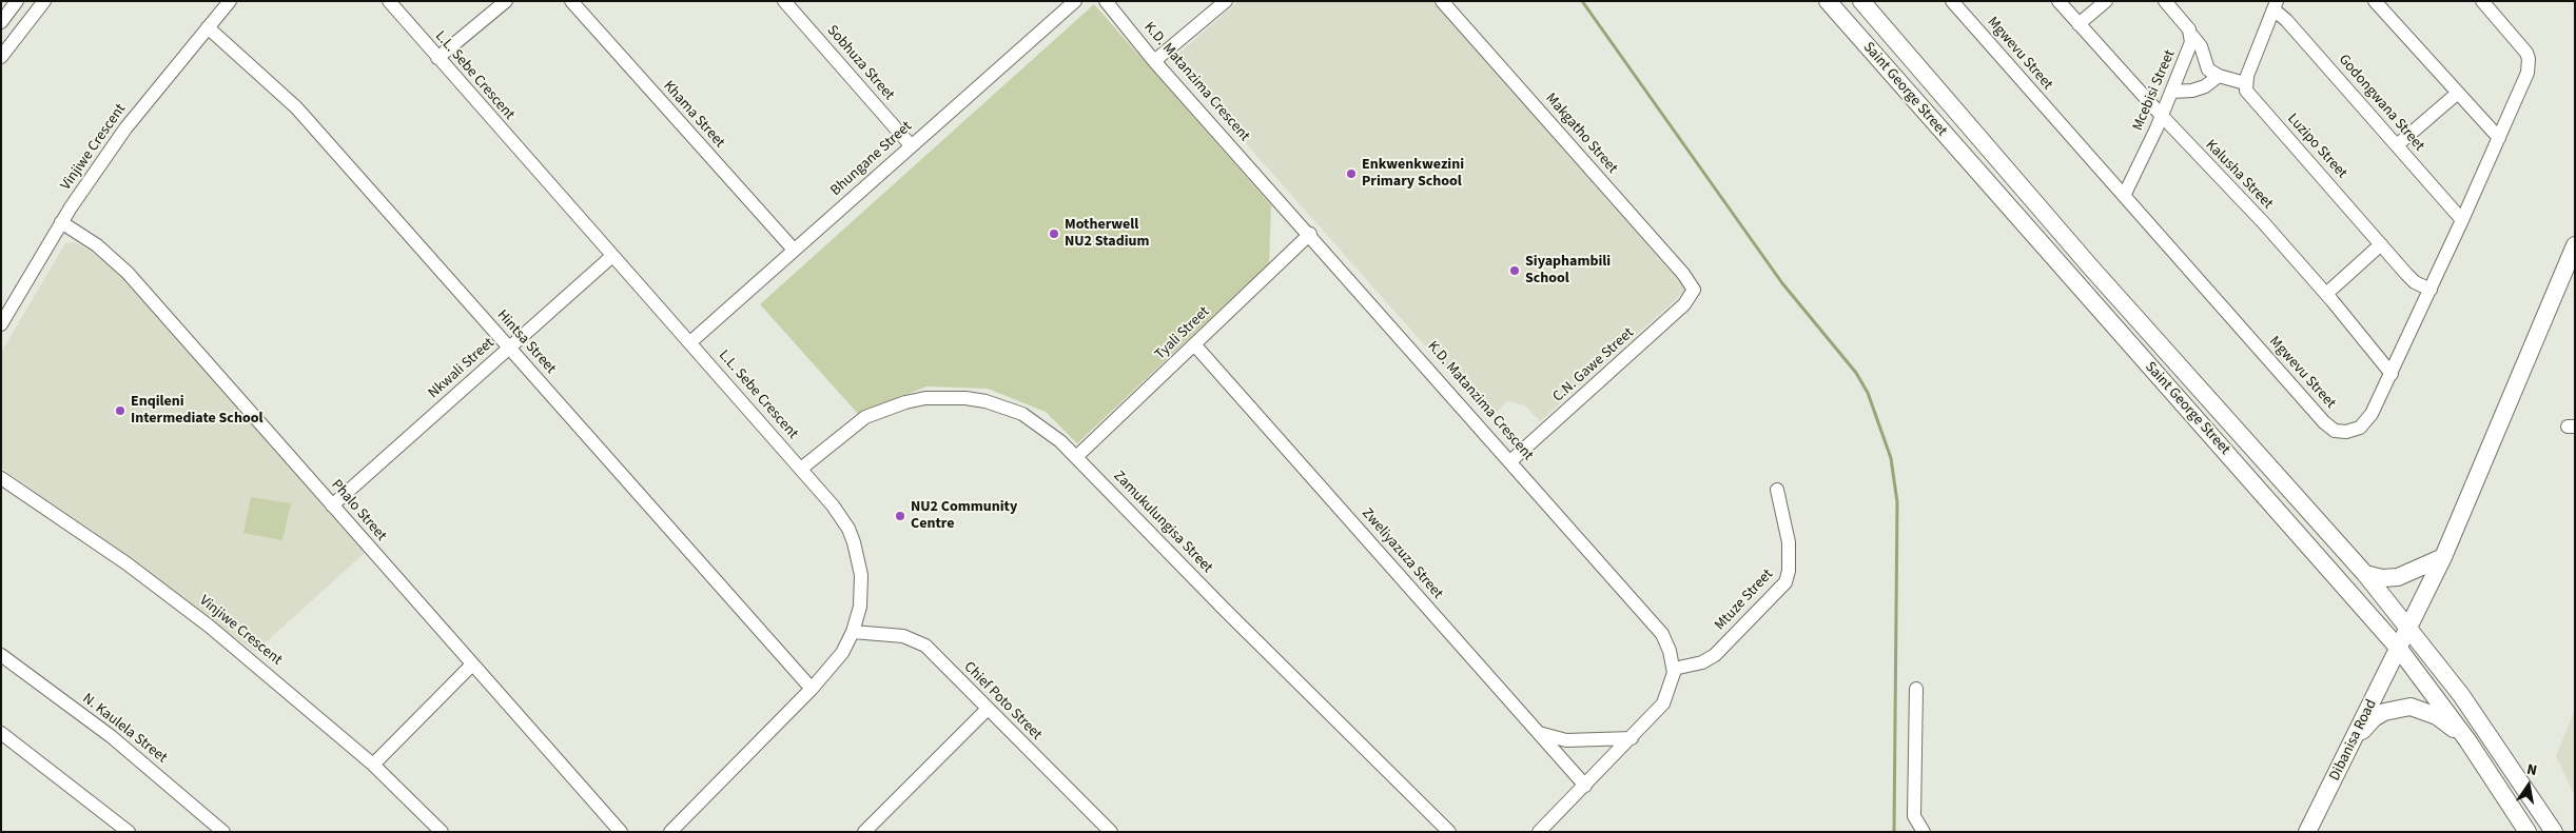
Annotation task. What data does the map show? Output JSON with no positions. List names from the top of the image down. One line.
{"streets":{"main road":["Saint George Street","Dibanisa Road"],"street":["Mgwevu Street","Sobhuza Street","L.L. Sebe Crescent","K.D. Matanzima Crescent","Mcebisi Street","Godongwana Street","Khama Street","Makgatho Street","Luzipo Street","Vinjiwe Crescent","Bhungane Street","Kalusha Street","Tyali Street","Hintsa Street","C.N. Gawe Street","Nkwali Street","Phalo Street","Zamukulungisa Street","Zweliyazuza Street","Mtuze Street","Chief Poto Street","N. Kaulela Street"]},"crossings":[["Mgwevu Street","Mcebisi Street"],["Mgwevu Street","Godongwana Street"],["Mgwevu Street","Luzipo Street"],["Mgwevu Street","Kalusha Street"],["Sobhuza Street","Bhungane Street"],["L.L. Sebe Crescent","Bhungane Street"],["L.L. Sebe Crescent","Hintsa Street"],["L.L. Sebe Crescent","Nkwali Street"],["L.L. Sebe Crescent","Zamukulungisa Street"],["L.L. Sebe Crescent","Chief Poto Street"],["K.D. Matanzima Crescent","Tyali Street"],["K.D. Matanzima Crescent","C.N. Gawe Street"],["K.D. Matanzima Crescent","Mtuze Street"],["Saint George Street","Dibanisa Road"],["Mcebisi Street","Kalusha Street"],["Khama Street","Bhungane Street"],["Makgatho Street","C.N. Gawe Street"],["Vinjiwe Crescent","Hintsa Street"],["Vinjiwe Crescent","Phalo Street"],["Tyali Street","Zamukulungisa Street"],["Tyali Street","Zweliyazuza Street"],["Hintsa Street","Nkwali Street"],["Nkwali Street","Phalo Street"]],"places":["Enkwenkwezini Primary School","Motherwell NU2 Stadium","Siyaphambili School","Enqileni Intermediate School","NU2 Community Centre"],"north":"top"}
